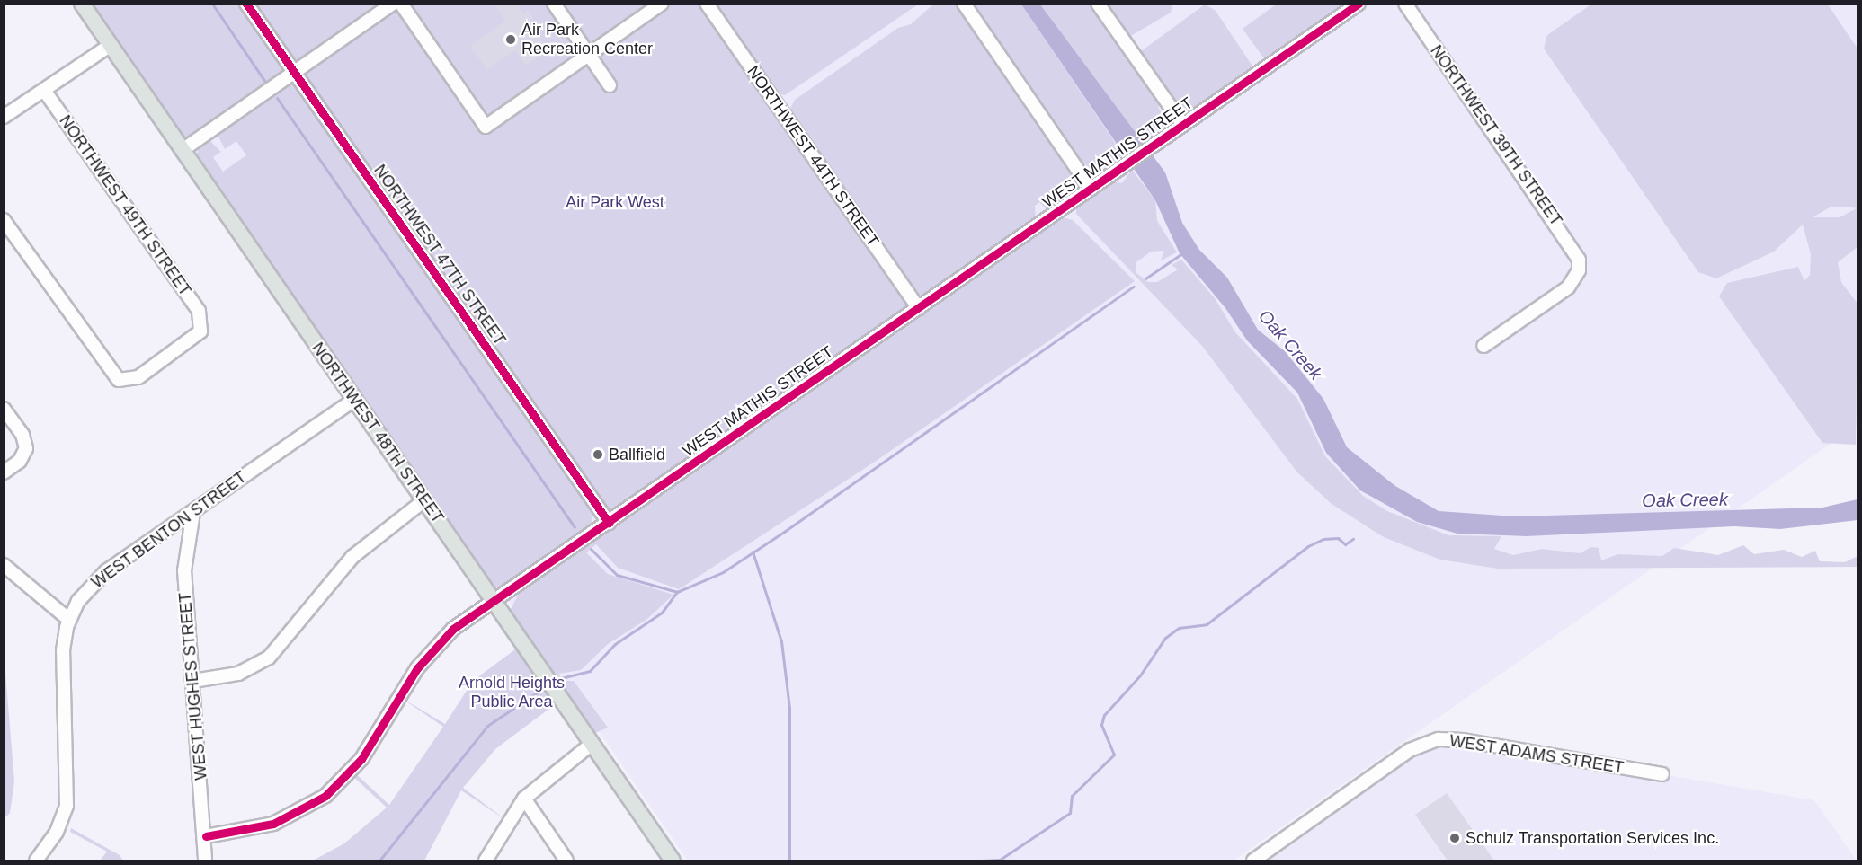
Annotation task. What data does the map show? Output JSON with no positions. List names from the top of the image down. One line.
{"streets":{"main road":["NORTHWEST 48TH STREET"],"street":["NORTHWEST 39TH STREET","WEST MATHIS STREET","NORTHWEST 44TH STREET","NORTHWEST 49TH STREET","NORTHWEST 47TH STREET","WEST BENTON STREET","WEST HUGHES STREET","WEST ADAMS STREET"]},"crossings":[["WEST MATHIS STREET","NORTHWEST 44TH STREET"],["WEST MATHIS STREET","NORTHWEST 47TH STREET"],["WEST MATHIS STREET","NORTHWEST 48TH STREET"],["WEST MATHIS STREET","WEST HUGHES STREET"],["NORTHWEST 48TH STREET","WEST BENTON STREET"],["WEST BENTON STREET","WEST HUGHES STREET"]],"water":["Oak Creek"],"parks":["Air Park West","Arnold Heights Public Area"],"places":["Air Park Recreation Center","Ballfield","Schulz Transportation Services Inc."]}
